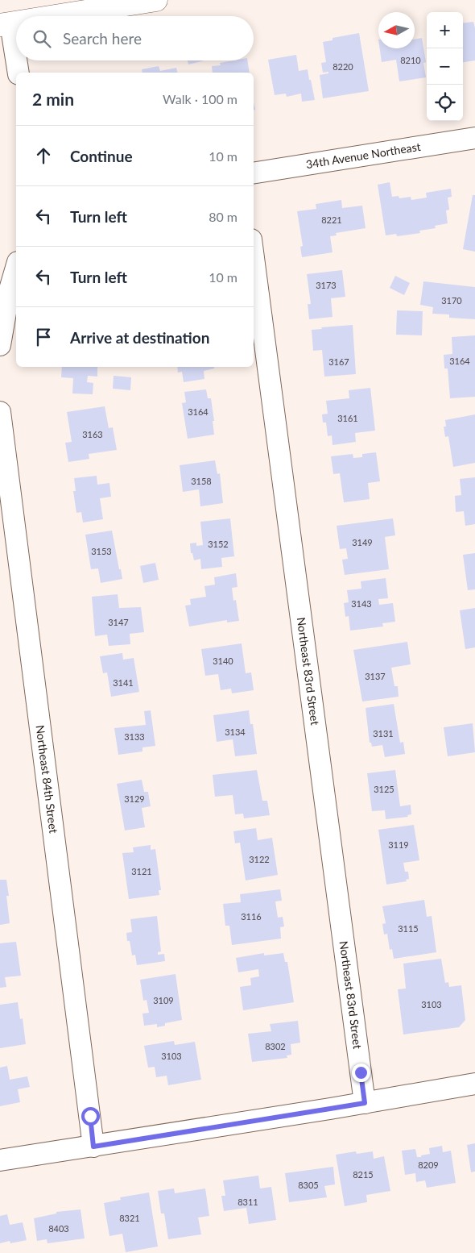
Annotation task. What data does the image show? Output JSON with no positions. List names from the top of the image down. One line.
{"streets":{"street":["34th Avenue Northeast","Northeast 83rd Street","Northeast 84th Street"]},"house_numbers":["8210","8220","8221","3173","3170","3164","3167","3164","3161","3163","3158","3149","3152","3153","3143","3147","3140","3137","3141","3134","3131","3133","3125","3129","3119","3122","3121","3116","3115","3109","3103","8302","3103","8209","8215","8305","8311","8321","8403"],"north":"left","page":{"map_buttons":["+","−"],"search":"Search here","heading":["2 min","Walk · 100 m"],"list":[["Continue","10 m"],["Turn left","80 m"],["Turn left","10 m"],"Arrive at destination"]}}
